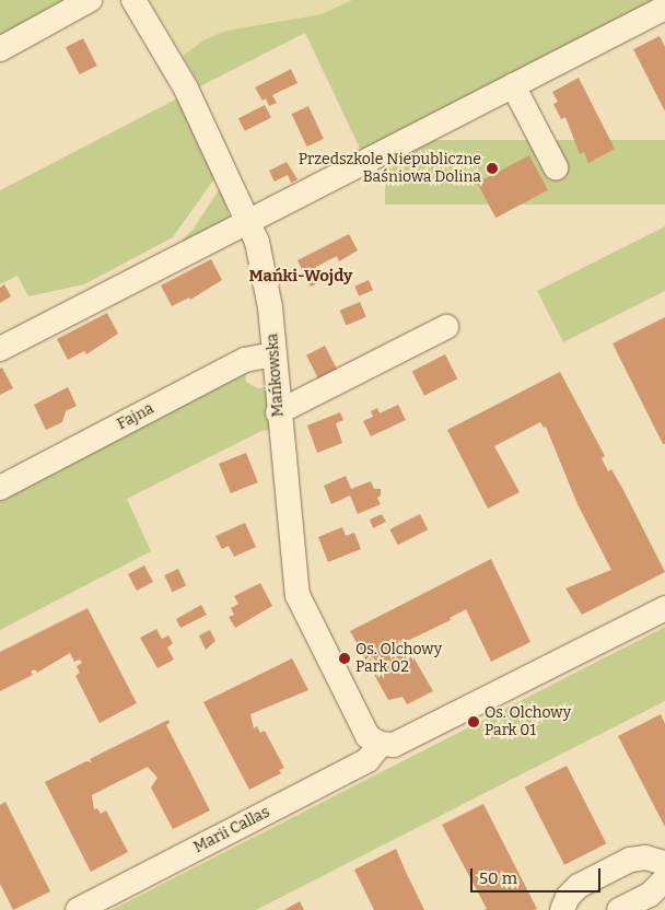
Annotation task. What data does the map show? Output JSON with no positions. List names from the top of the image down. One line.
{"streets":{"street":["Mańkowska","Fajna","Marii Callas"]},"crossings":[["Mańkowska","Fajna"],["Mańkowska","Marii Callas"]],"districts":["Mańki-Wojdy"],"places":["Przedszkole Niepubliczne Baśniowa Dolina","Os. Olchowy Park 02","Os. Olchowy Park 01"],"scale_bar":"50 m"}
